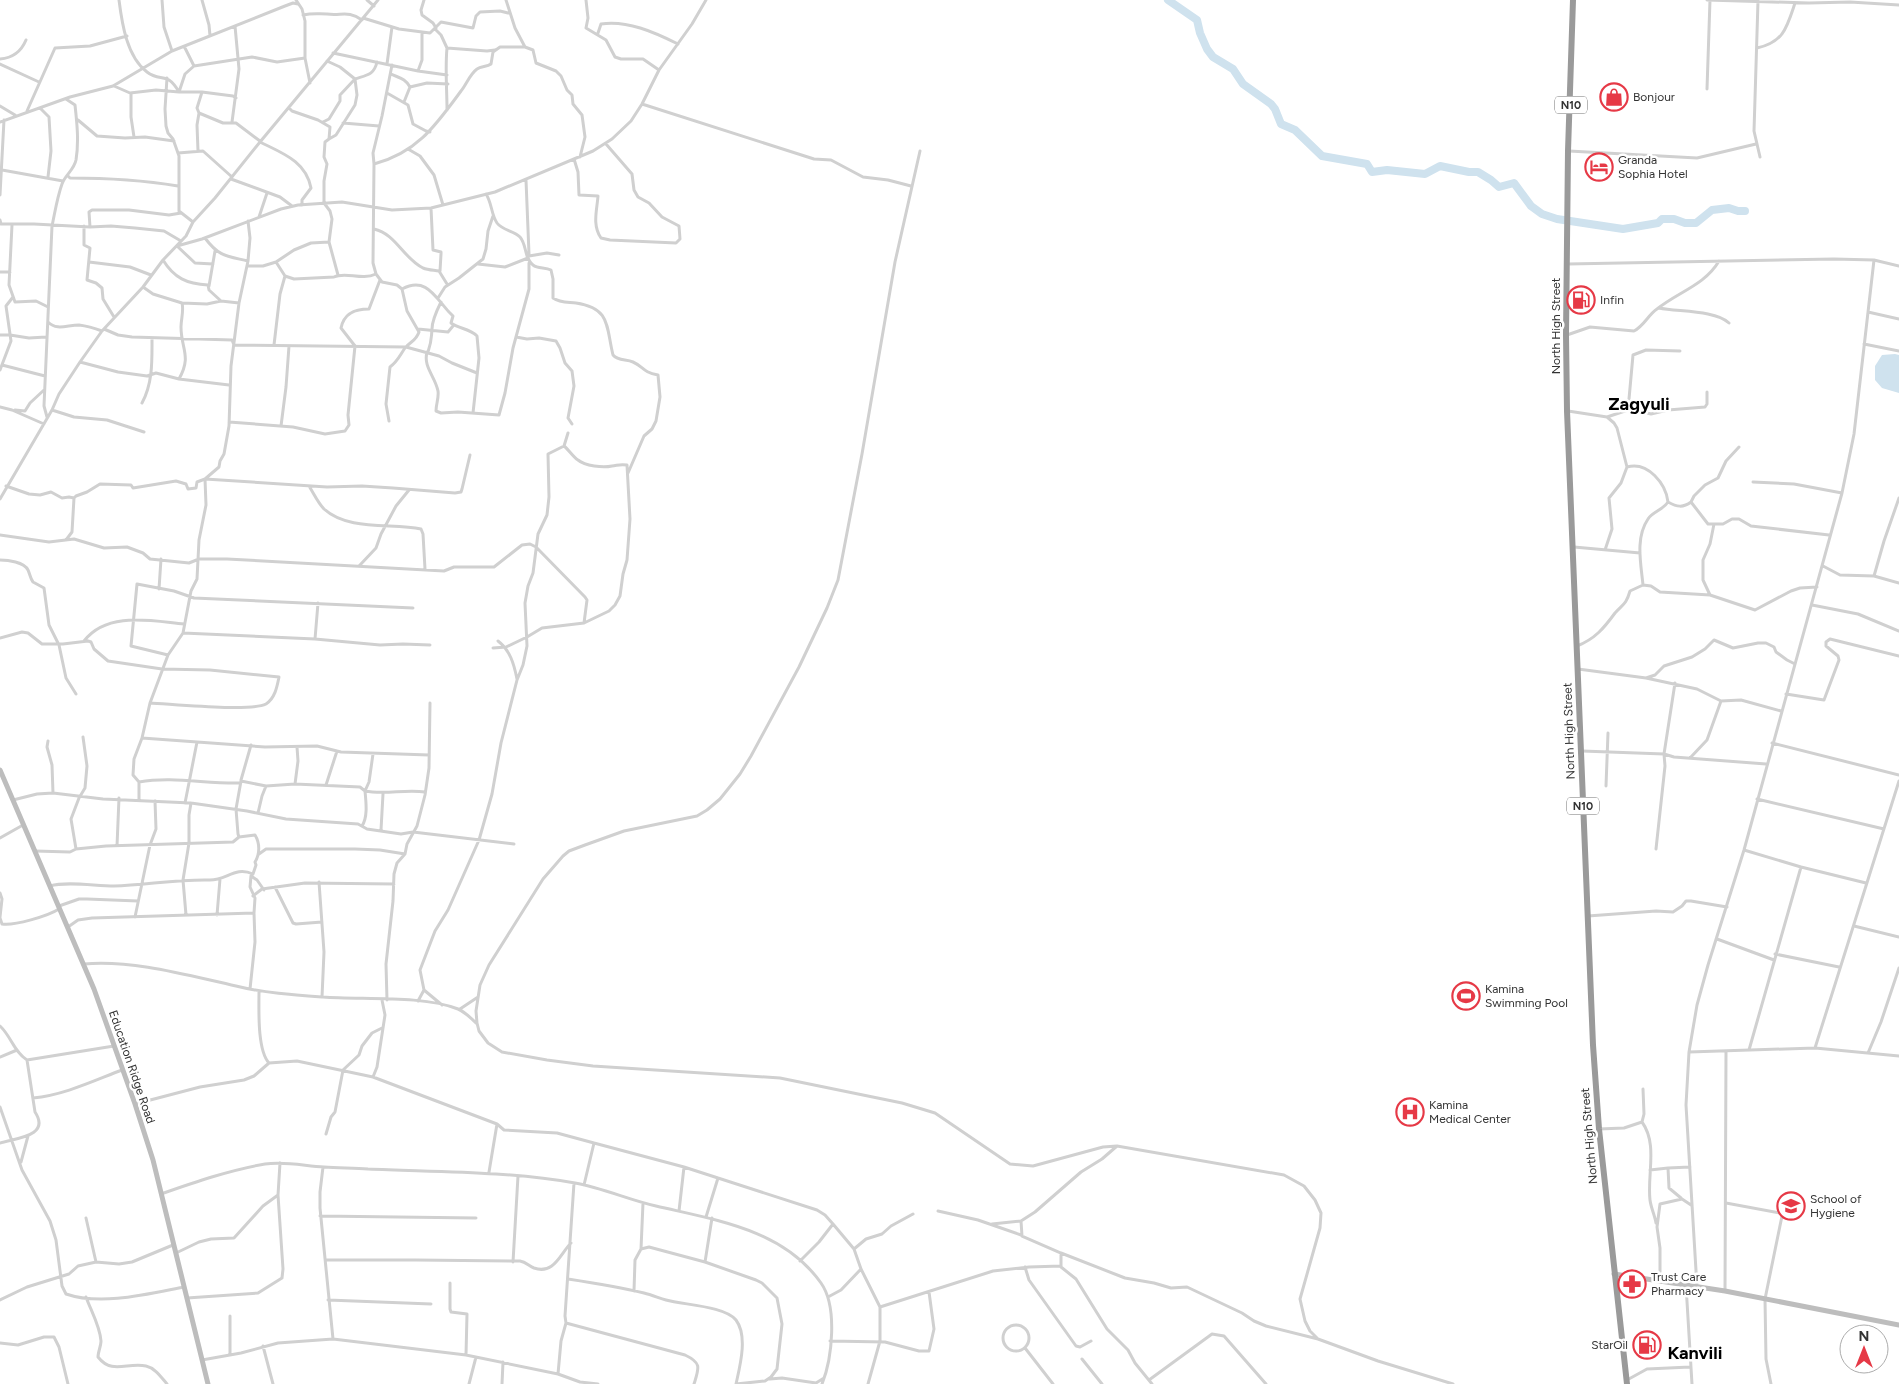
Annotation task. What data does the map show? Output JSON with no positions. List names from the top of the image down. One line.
{"streets":{"highway":["N10","North High Street"],"main road":["Education Ridge Road"]},"crossings":[["N10","North High Street"]],"districts":["Zagyuli","Kanvili"],"places":{"shop":["Bonjour"],"hotel":["Granda Sophia Hotel"],"fuel station":["Infin","StarOil"],"sports":["Kamina Swimming Pool"],"hospital":["Kamina Medical Center"],"school or university":["School of Hygiene"],"pharmacy":["Trust Care Pharmacy"]},"north":"top"}
